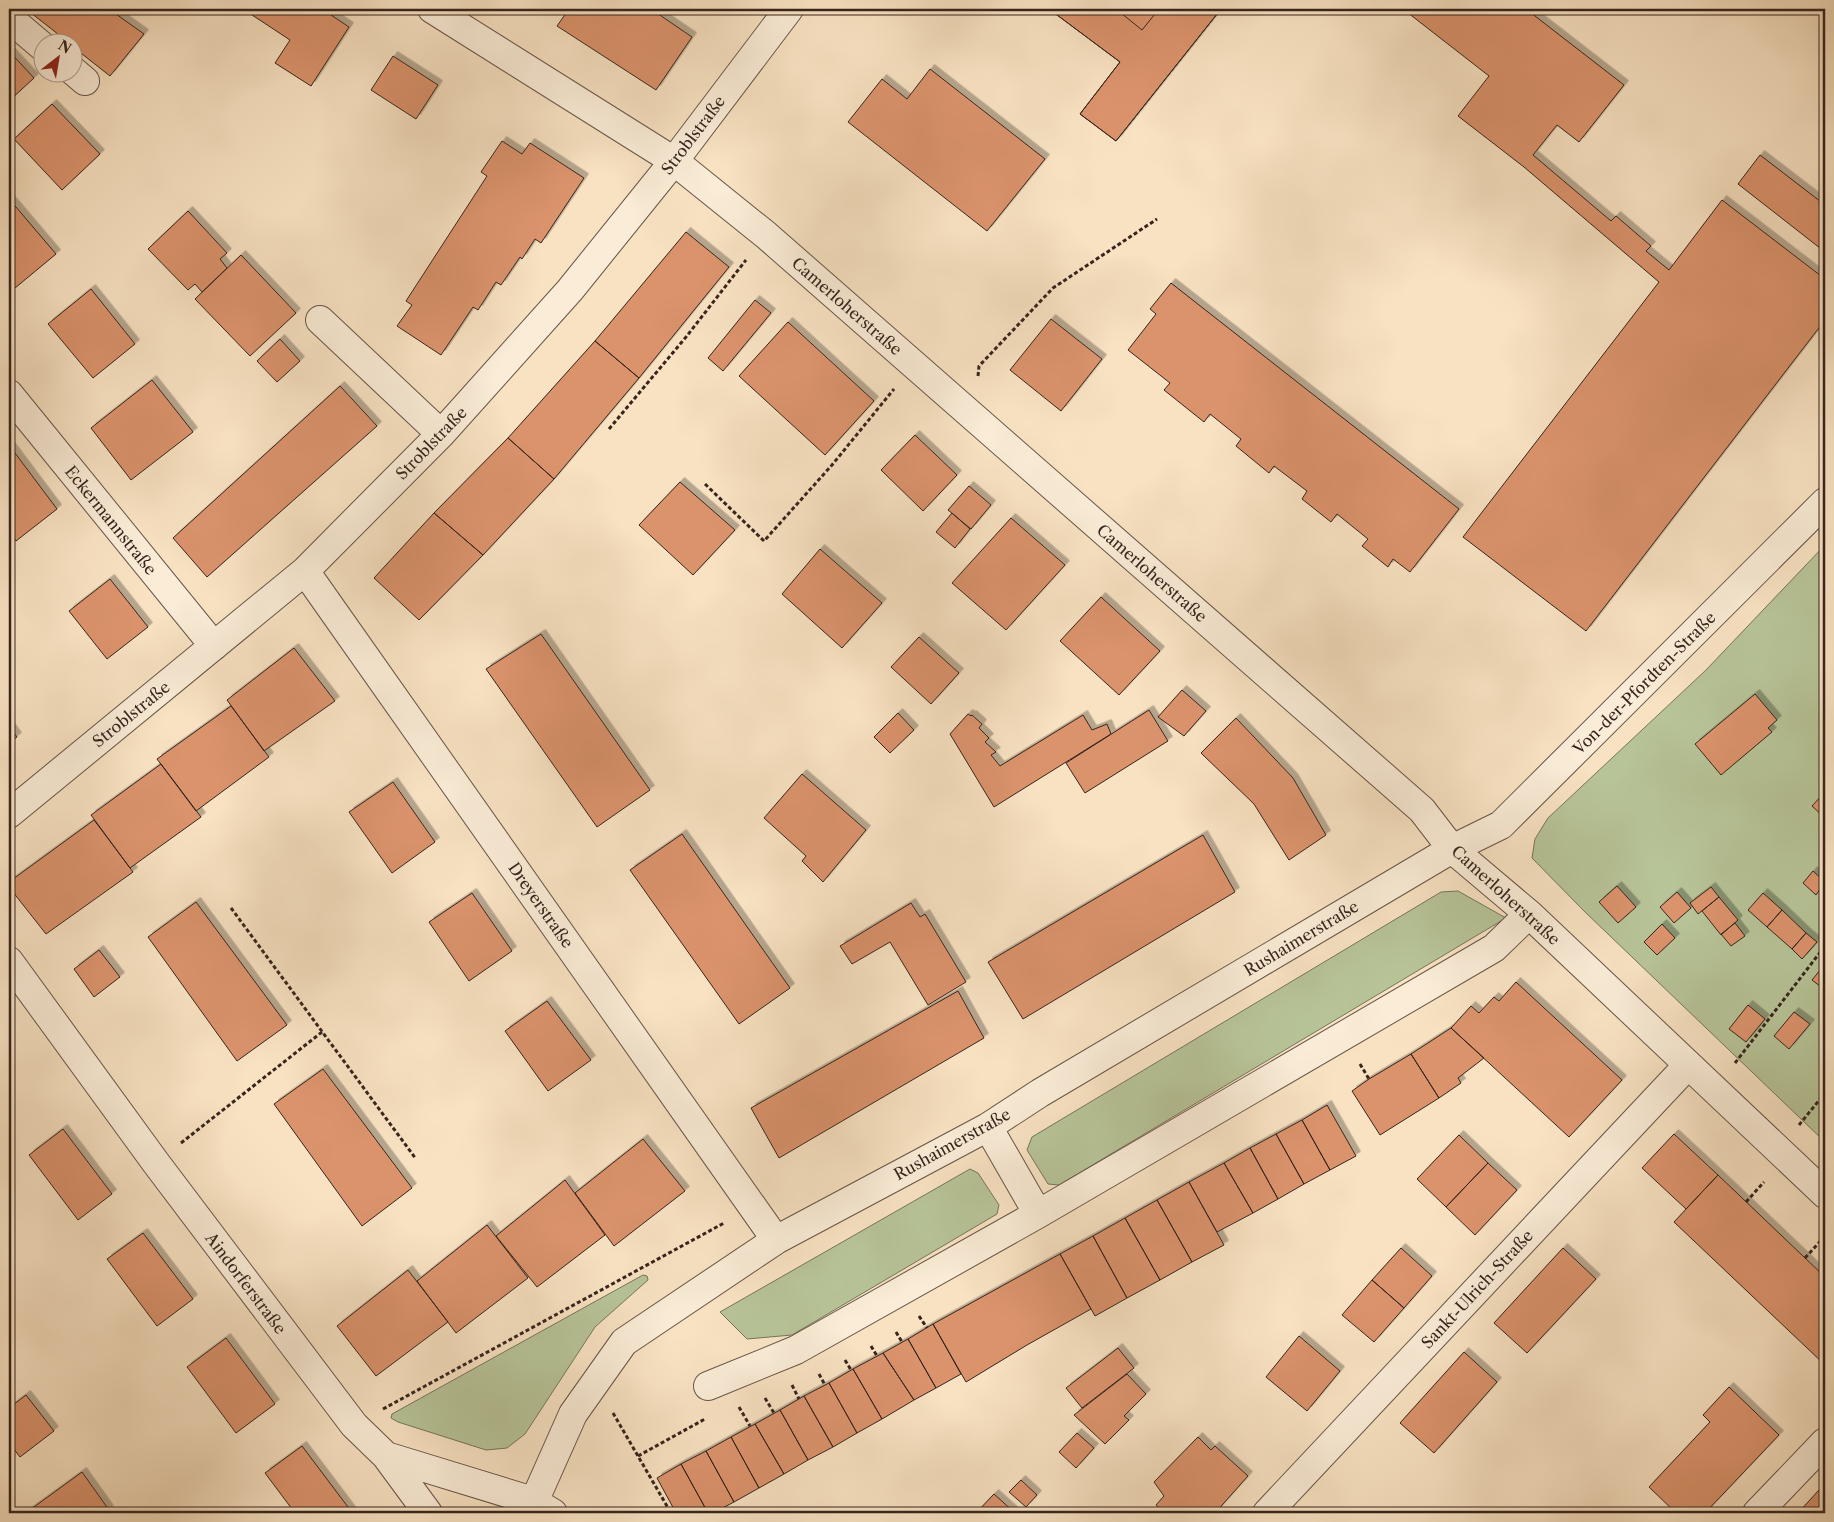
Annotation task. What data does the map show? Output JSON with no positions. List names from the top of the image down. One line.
{"streets":{"street":["Stroblstraße","Camerloherstraße","Eckermannstraße","Von-der-Pfordten-Straße","Dreyerstraße","Rushaimerstraße","Aindorferstraße","Sankt-Ulrich-Straße"]},"crossings":[["Stroblstraße","Camerloherstraße"],["Stroblstraße","Eckermannstraße"],["Stroblstraße","Dreyerstraße"],["Camerloherstraße","Von-der-Pfordten-Straße"],["Camerloherstraße","Rushaimerstraße"],["Camerloherstraße","Sankt-Ulrich-Straße"],["Von-der-Pfordten-Straße","Rushaimerstraße"],["Dreyerstraße","Rushaimerstraße"],["Rushaimerstraße","Aindorferstraße"]],"north":"top right"}
